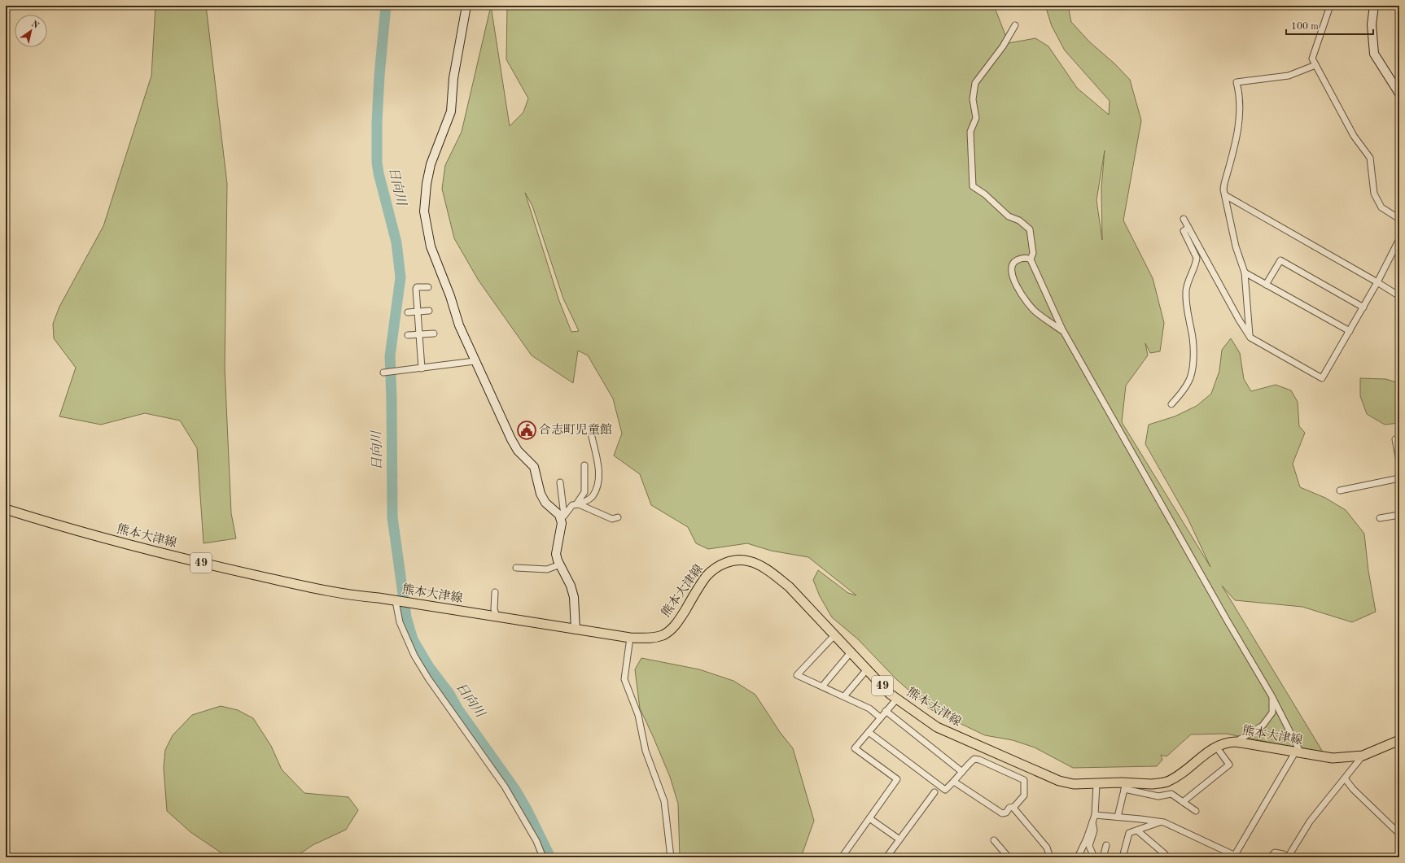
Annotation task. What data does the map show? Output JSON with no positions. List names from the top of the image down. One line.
{"streets":{"main road":["熊本大津線","49"]},"water":["日向川"],"places":{"public building":["合志町児童館"]},"scale_bar":"100 m","north":"top right"}
